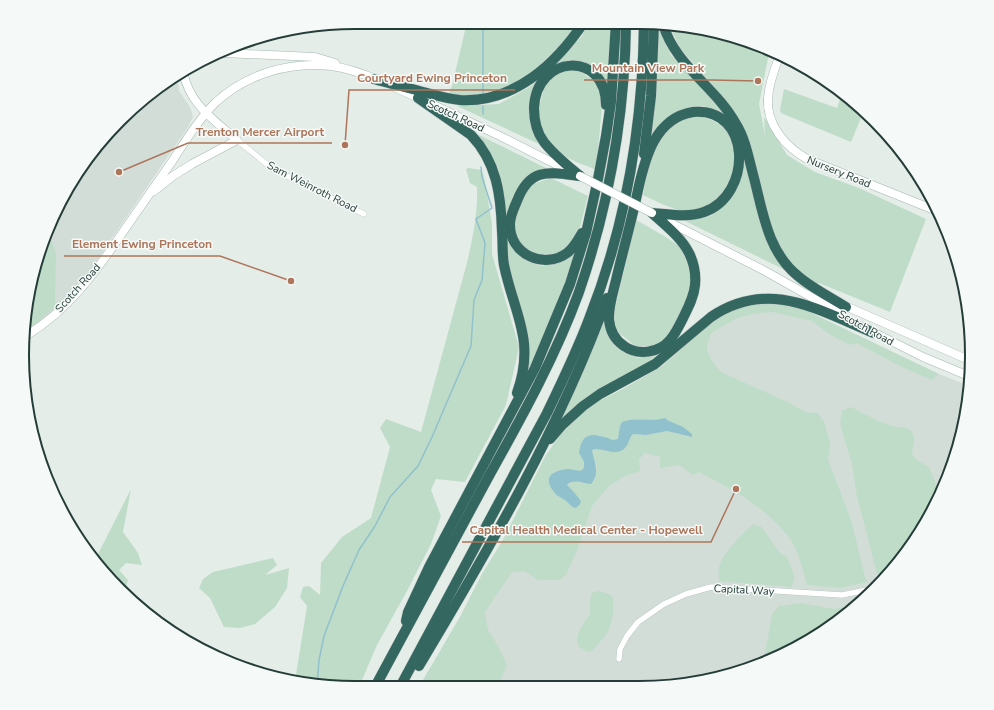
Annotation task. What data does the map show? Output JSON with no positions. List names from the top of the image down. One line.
{"streets":{"main road":["Scotch Road","Nursery Road","Sam Weinroth Road"],"street":["Capital Way"]},"crossings":[["Scotch Road","Sam Weinroth Road"]],"places":["Mountain View Park","Courtyard Ewing Princeton","Trenton Mercer Airport","Element Ewing Princeton","Capital Health Medical Center - Hopewell"]}
